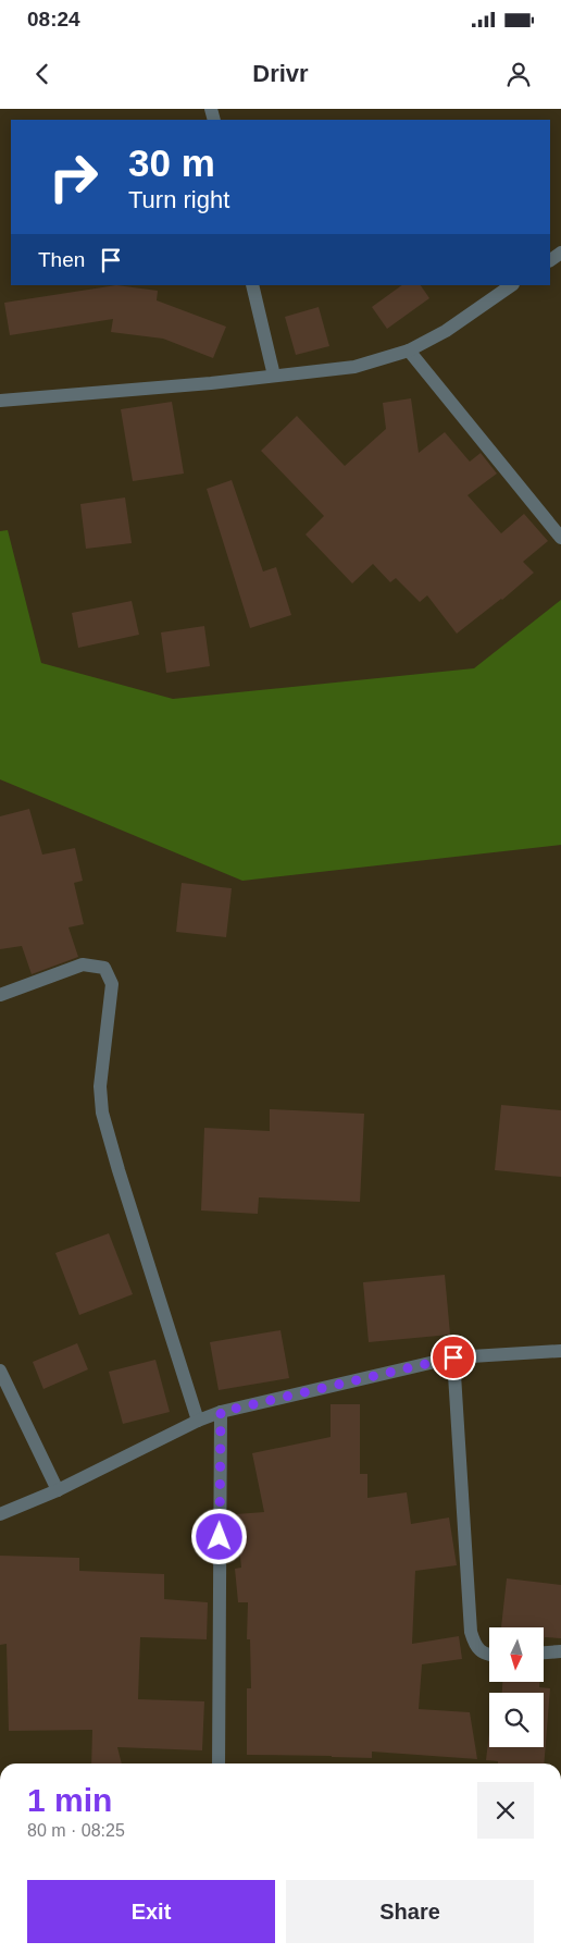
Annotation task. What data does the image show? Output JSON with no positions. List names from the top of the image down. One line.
{"north":"bottom","page":{"status":"08:24","header":"Drivr","turn":["30 m","Turn right"],"then":"Then","heading":["1 min","80 m · 08:25"],"buttons":["Exit","Share"]}}
